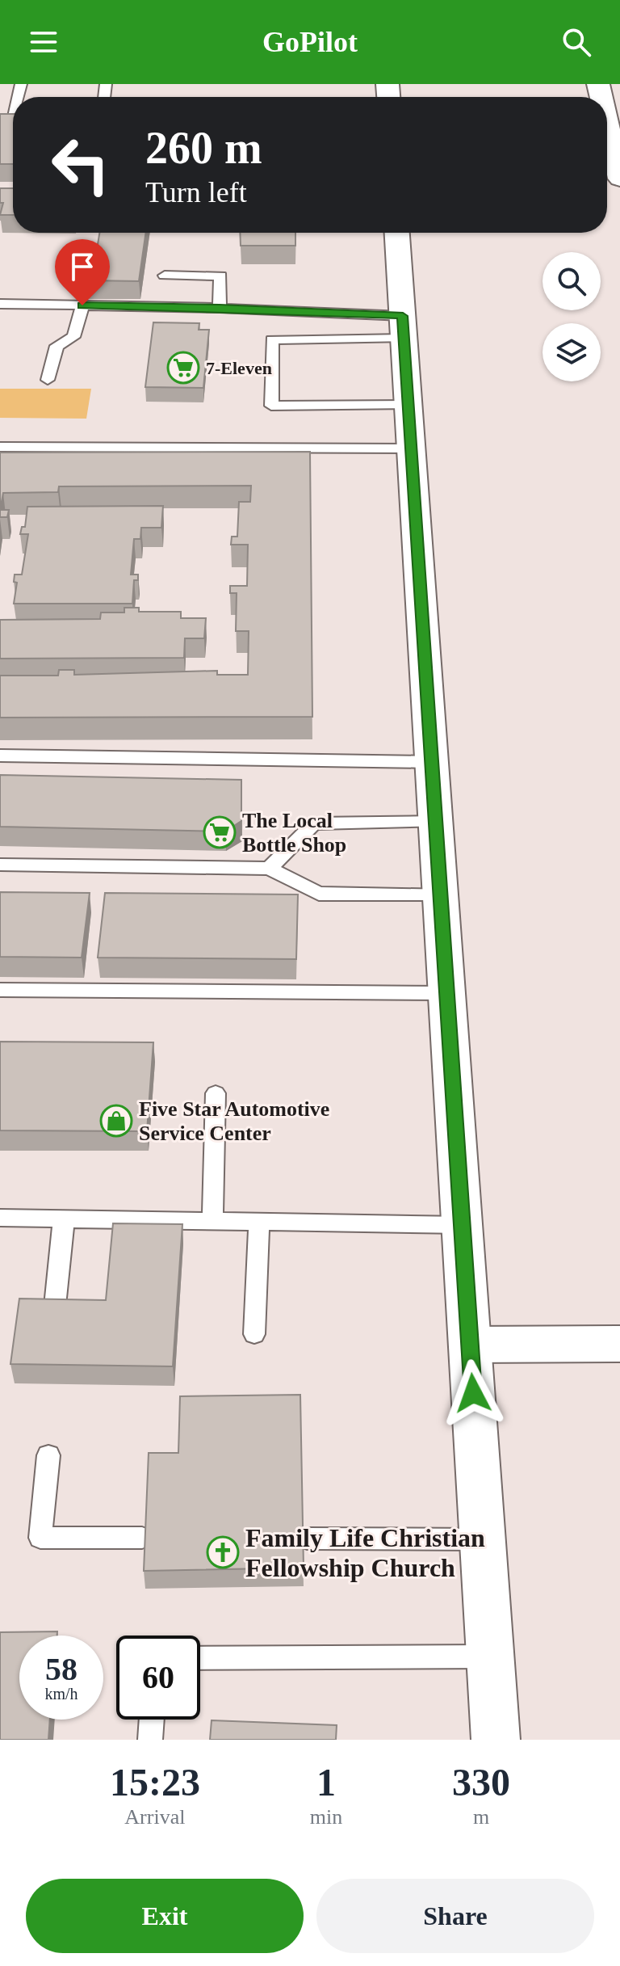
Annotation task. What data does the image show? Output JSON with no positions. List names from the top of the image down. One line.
{"places":{"supermarket":["7-Eleven","The Local Bottle Shop"],"shop":["Five Star Automotive Service Center"],"church":["Family Life Christian Fellowship Church"]},"page":{"header":"GoPilot","turn":["260 m","Turn left"],"speed":"58 km/h","limit":"60","eta":["15:23","Arrival","1","min","330","m"],"buttons":["Exit","Share"]}}
